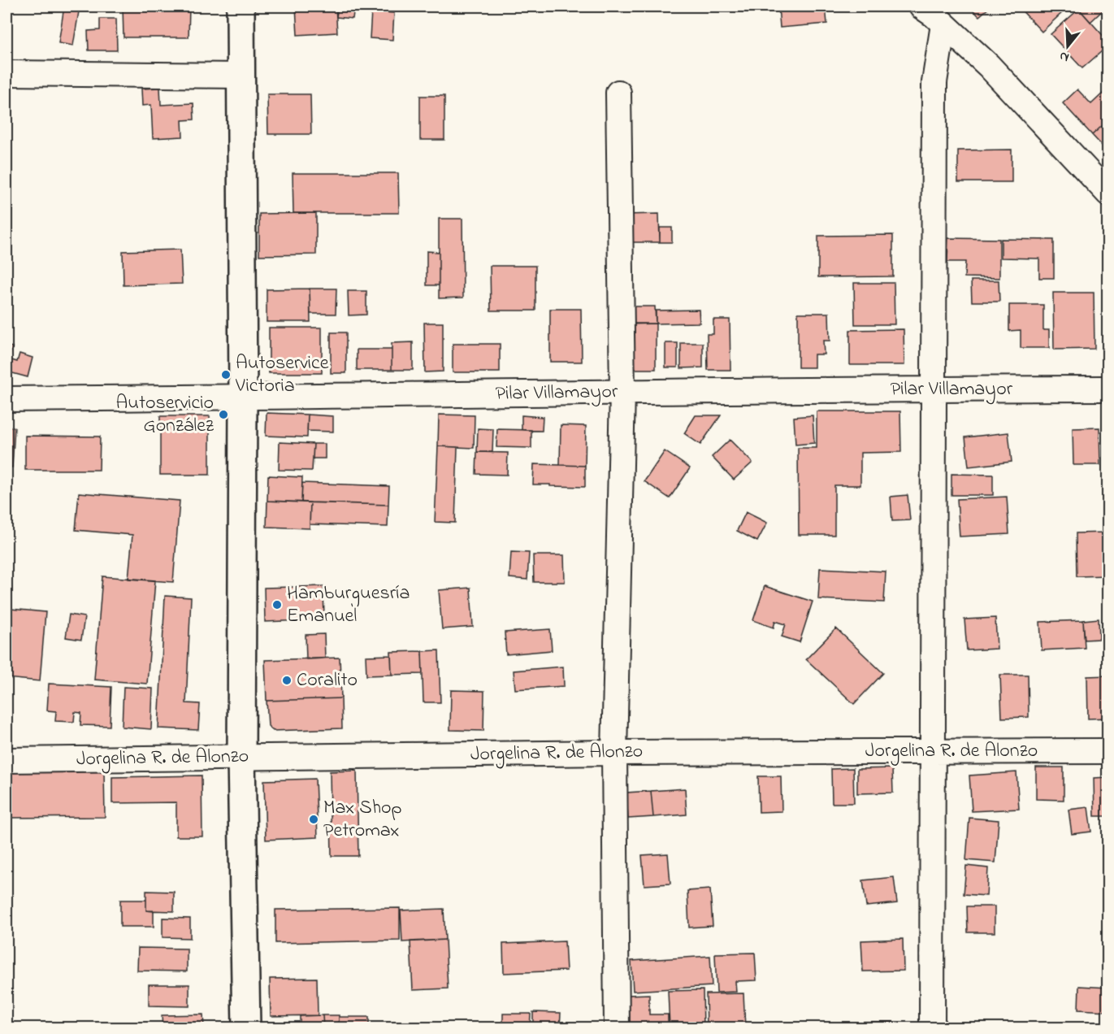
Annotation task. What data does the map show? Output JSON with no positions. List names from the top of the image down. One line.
{"streets":{"street":["Pilar Villamayor","Jorgelina R. de Alonzo"]},"places":["Autoservice Victoria","Autoservicio González","Hamburguesría Emanuel","Coralito","Max Shop Petromax"],"north":"bottom"}
